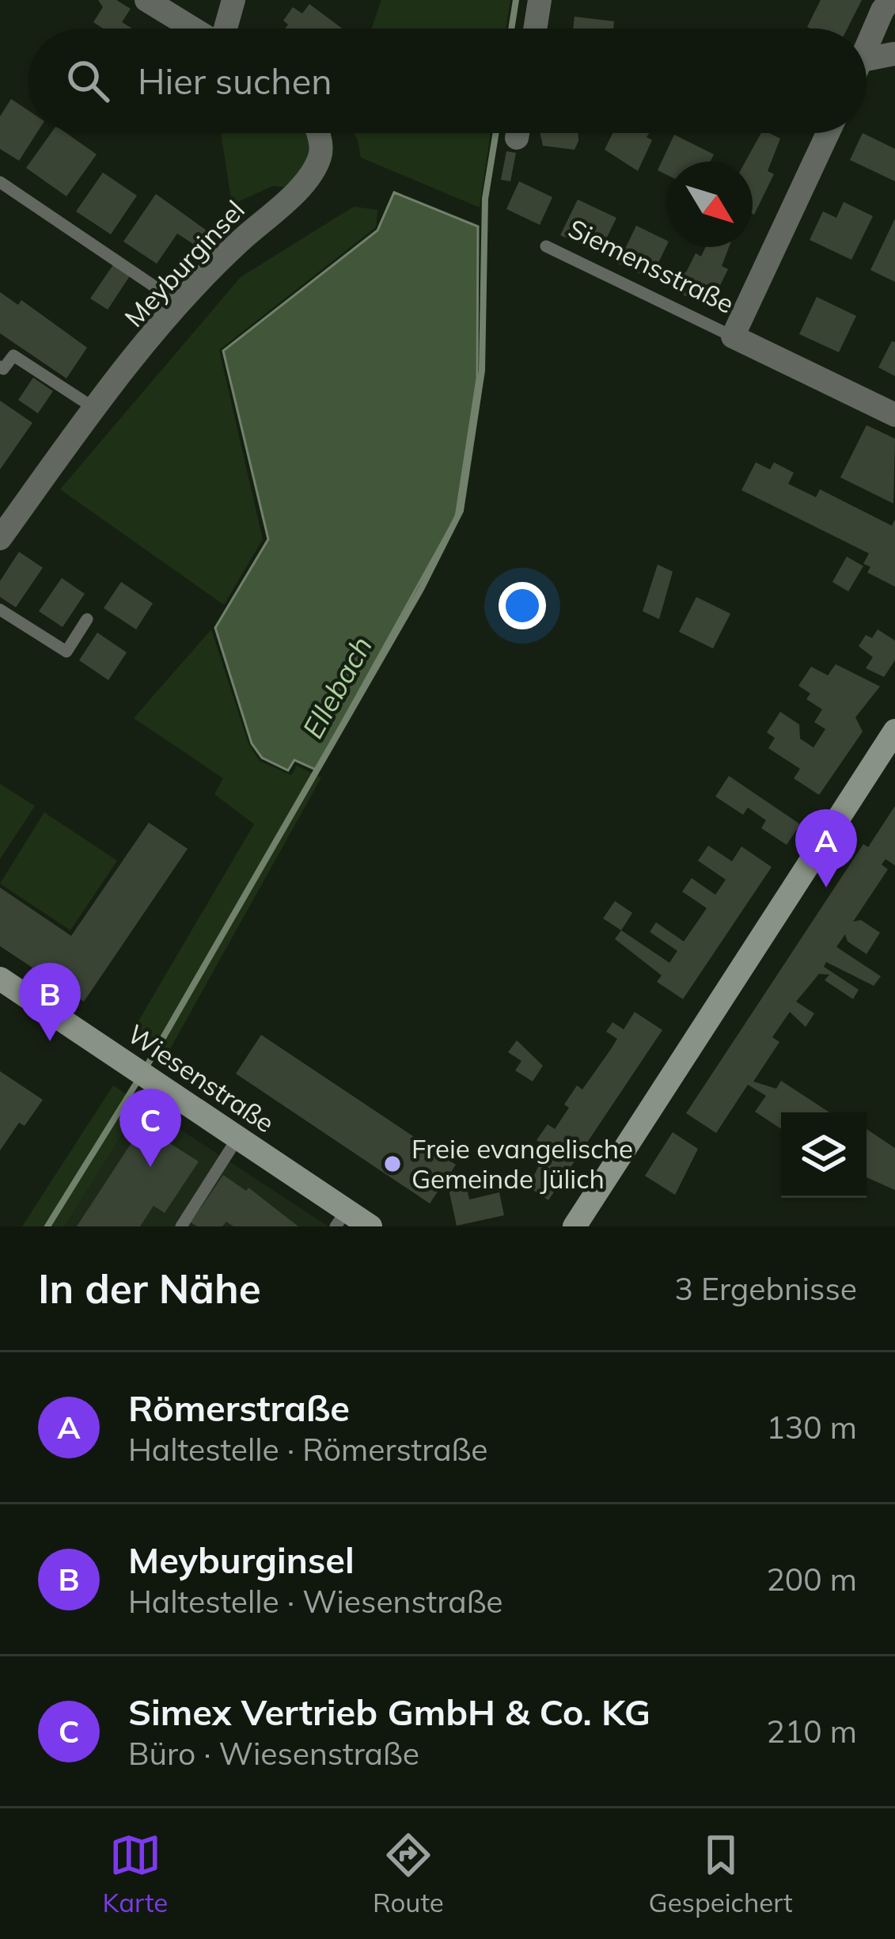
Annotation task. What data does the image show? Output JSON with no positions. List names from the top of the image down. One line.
{"streets":{"main road":["Wiesenstraße"],"street":["Meyburginsel","Siemensstraße"]},"water":["Ellebach"],"places":["Freie evangelische Gemeinde Jülich"],"north":"bottom right","page":{"search":"Hier suchen","pins":["A","B","C"],"heading":["In der Nähe","3 Ergebnisse"],"list":[{"mark":"A","name":"Römerstraße","note":"Haltestelle · Römerstraße","value":"130 m"},{"mark":"B","name":"Meyburginsel","note":"Haltestelle · Wiesenstraße","value":"200 m"},{"mark":"C","name":"Simex Vertrieb GmbH & Co. KG","note":"Büro · Wiesenstraße","value":"210 m"}],"nav":["Karte","Route","Gespeichert"]}}
